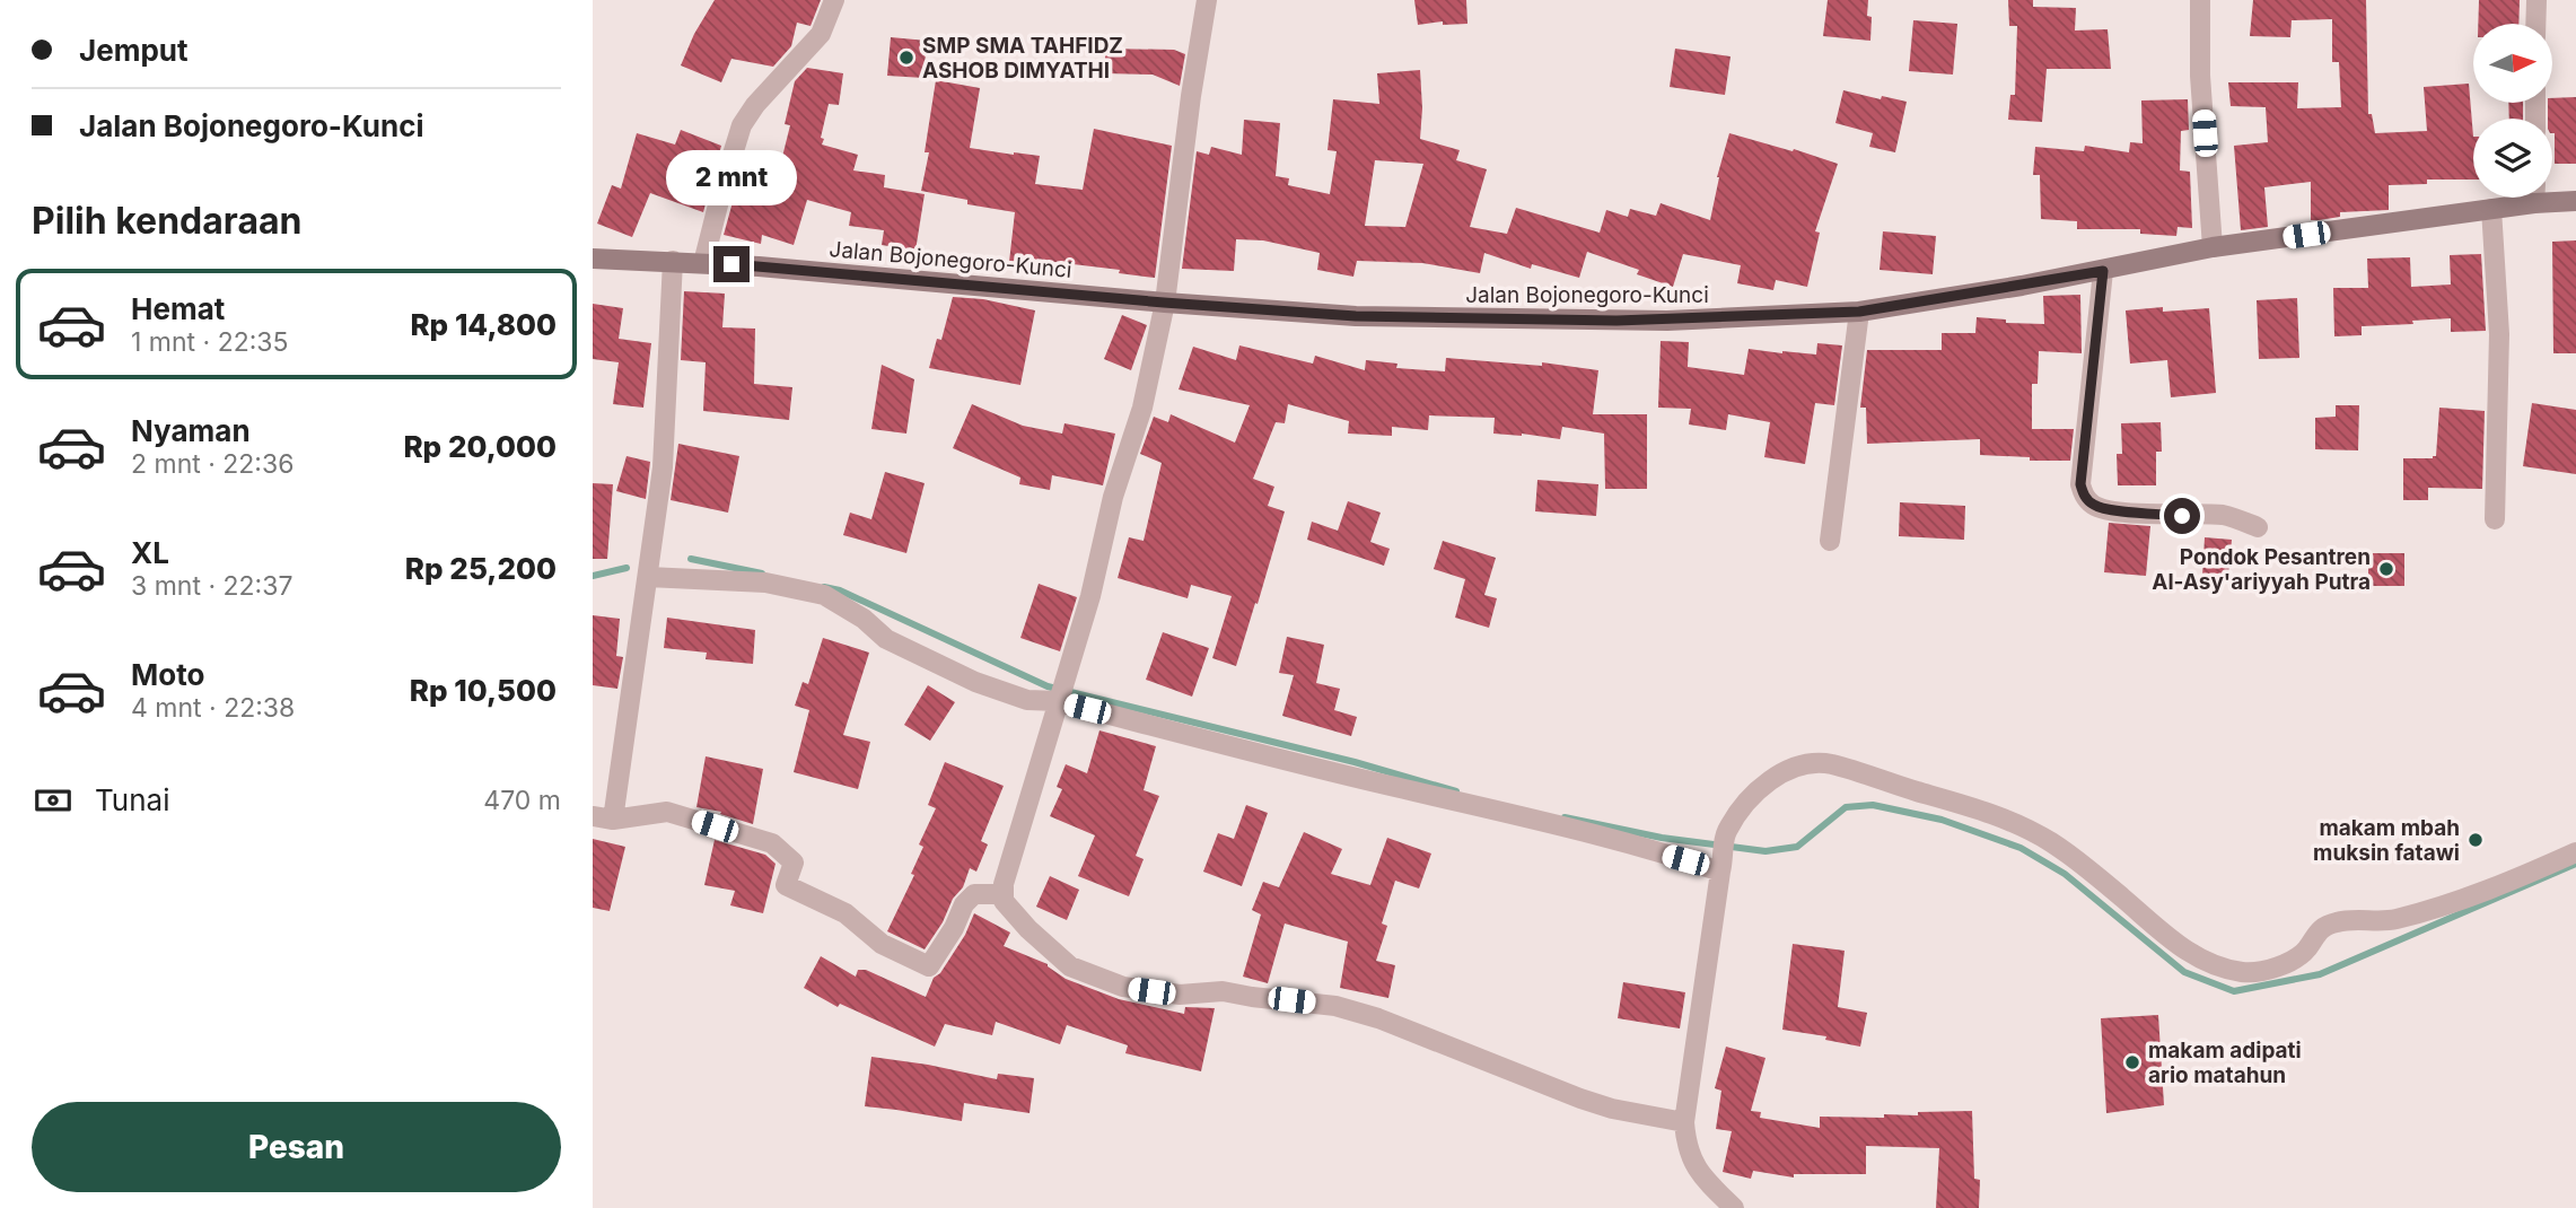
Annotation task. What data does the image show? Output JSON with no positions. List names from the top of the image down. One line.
{"streets":{"main road":["Jalan Bojonegoro-Kunci"]},"places":["SMP SMA TAHFIDZ ASHOB DIMYATHI","Pondok Pesantren Al-Asy'ariyyah Putra","makam mbah muksin fatawi","makam adipati ario matahun"],"north":"right","page":{"banner":["Jemput","Jalan Bojonegoro-Kunci"],"bubble":"2 mnt","heading":"Pilih kendaraan","list":[{"name":"Hemat","note":"1 mnt · 22:35","value":"Rp 14,800"},{"name":"Nyaman","note":"2 mnt · 22:36","value":"Rp 20,000"},{"name":"XL","note":"3 mnt · 22:37","value":"Rp 25,200"},{"name":"Moto","note":"4 mnt · 22:38","value":"Rp 10,500"}],"pay":["Tunai","470 m"],"buttons":"Pesan"}}
